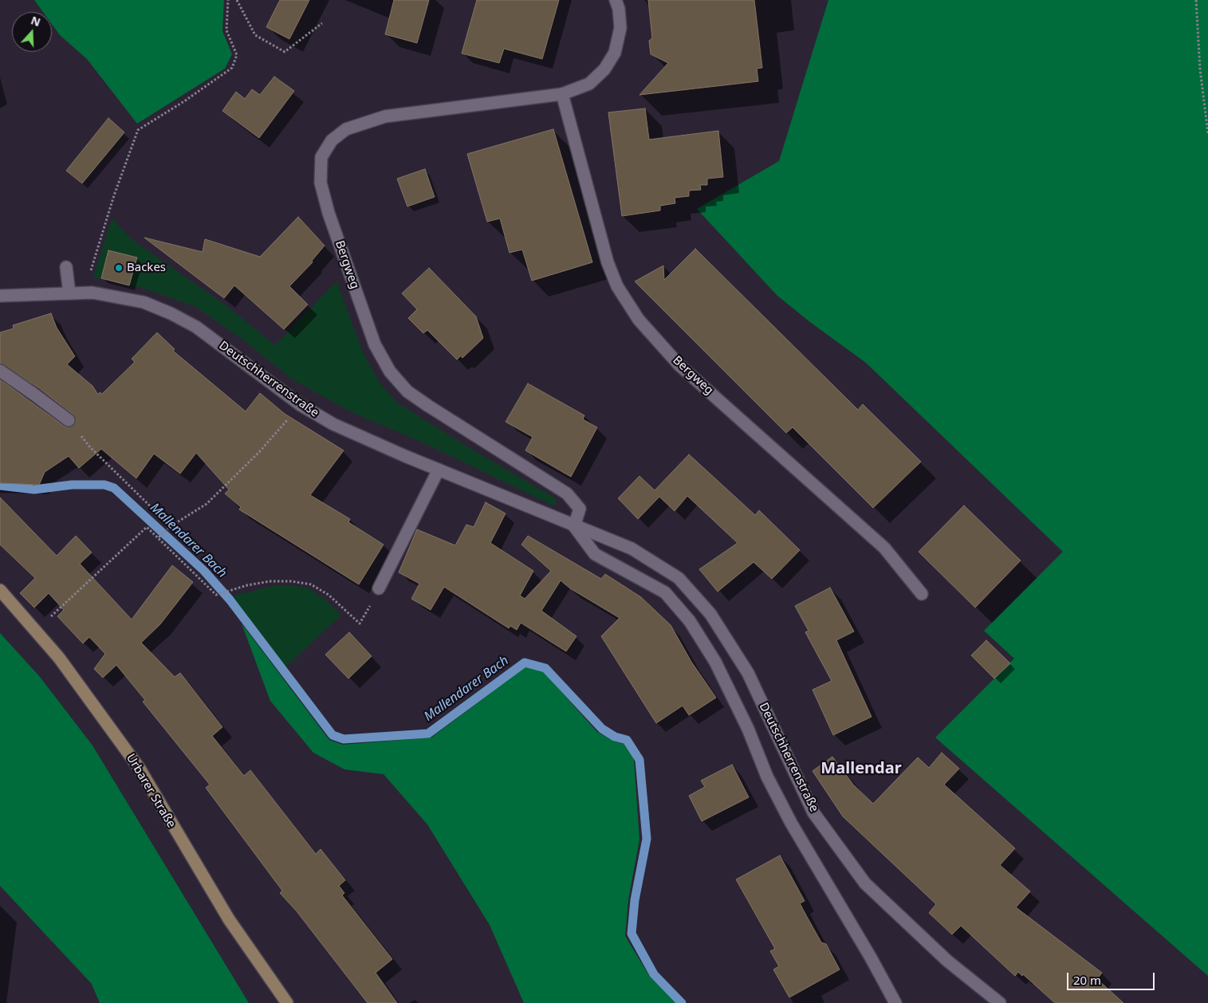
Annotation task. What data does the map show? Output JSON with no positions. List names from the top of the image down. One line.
{"streets":{"street":["Bergweg","Deutschherrenstraße","Urbarer Straße"]},"crossings":[["Bergweg","Deutschherrenstraße"]],"districts":["Mallendar"],"water":["Mallendarer Bach"],"places":["Backes"],"scale_bar":"20 m","north":"top"}
